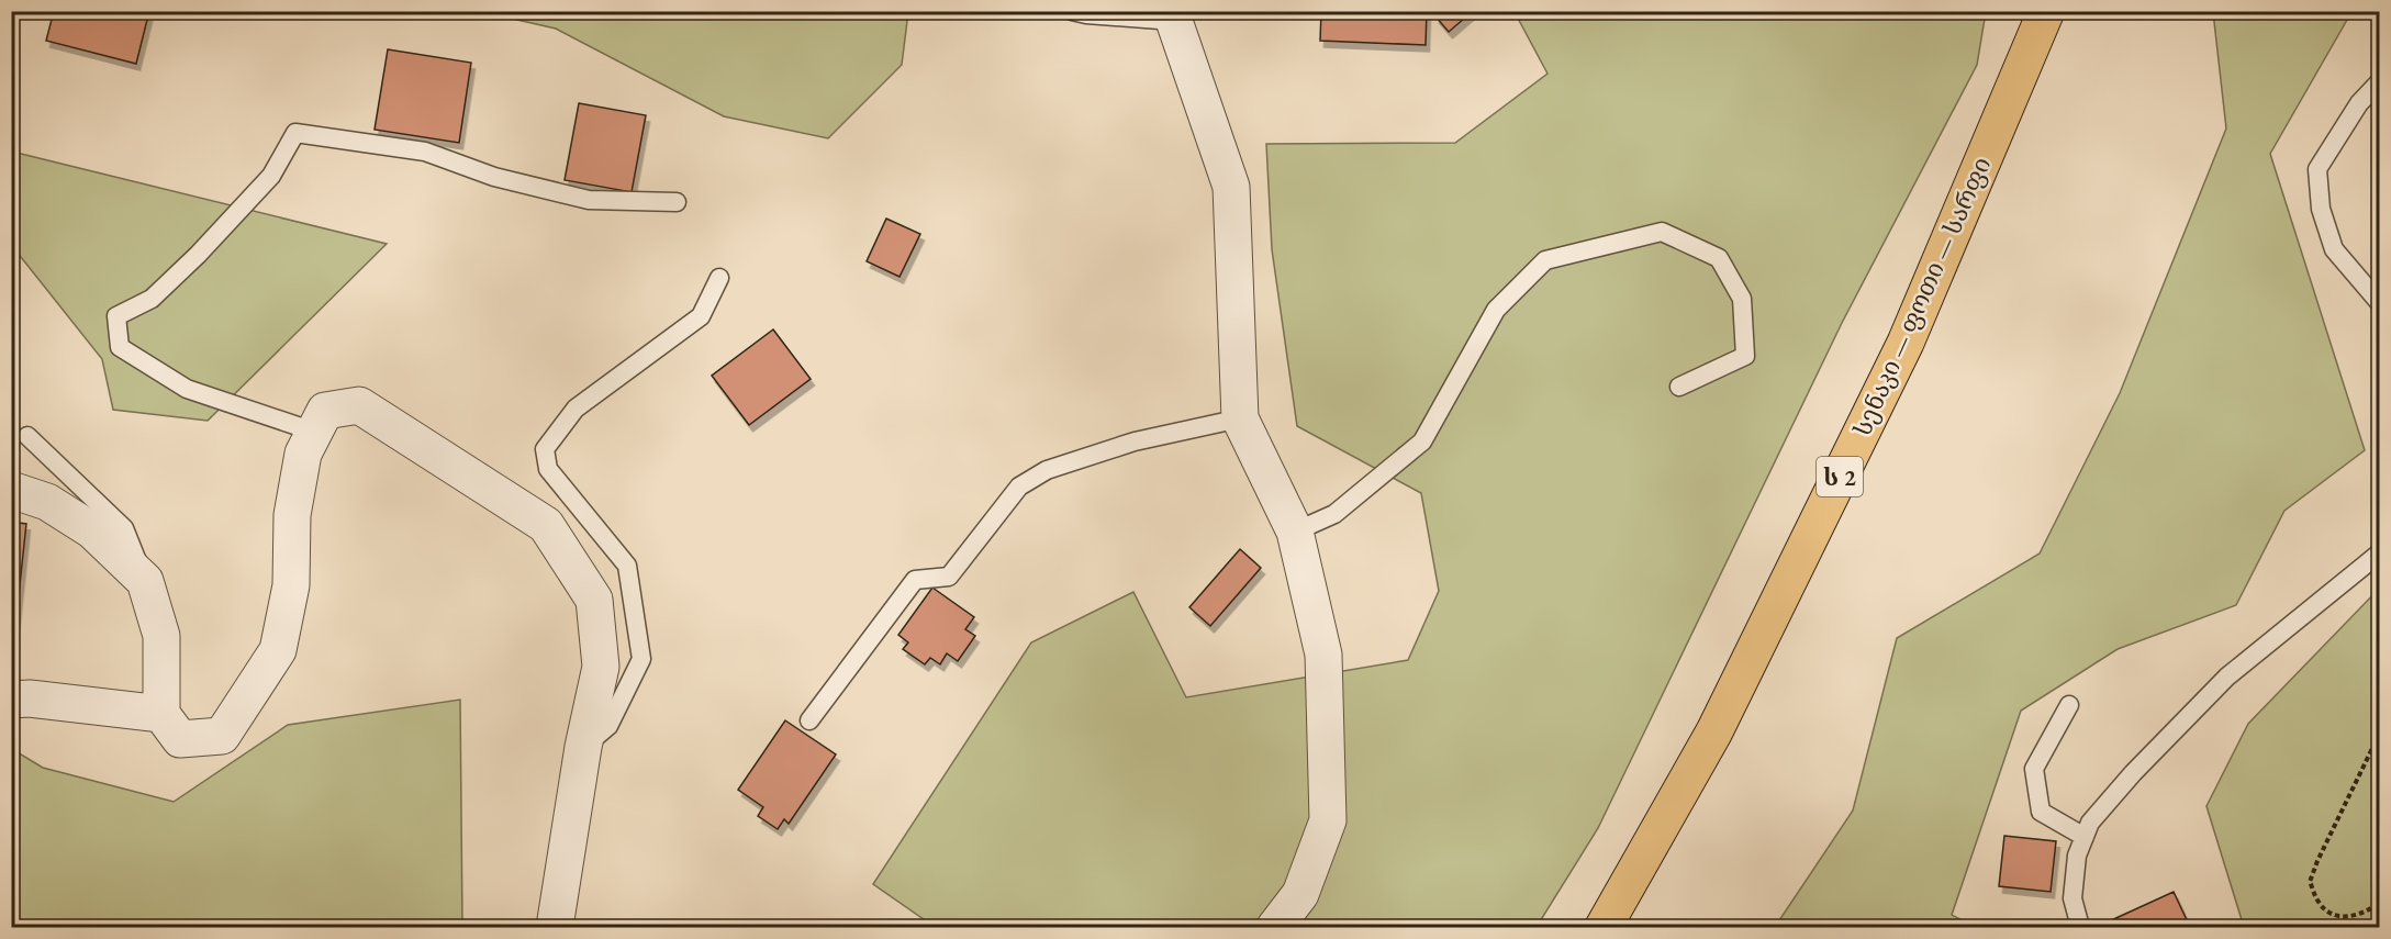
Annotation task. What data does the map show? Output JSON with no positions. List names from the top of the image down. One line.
{"streets":{"highway":["სენაკი — ფოთი — სარფი","ს 2"]}}
